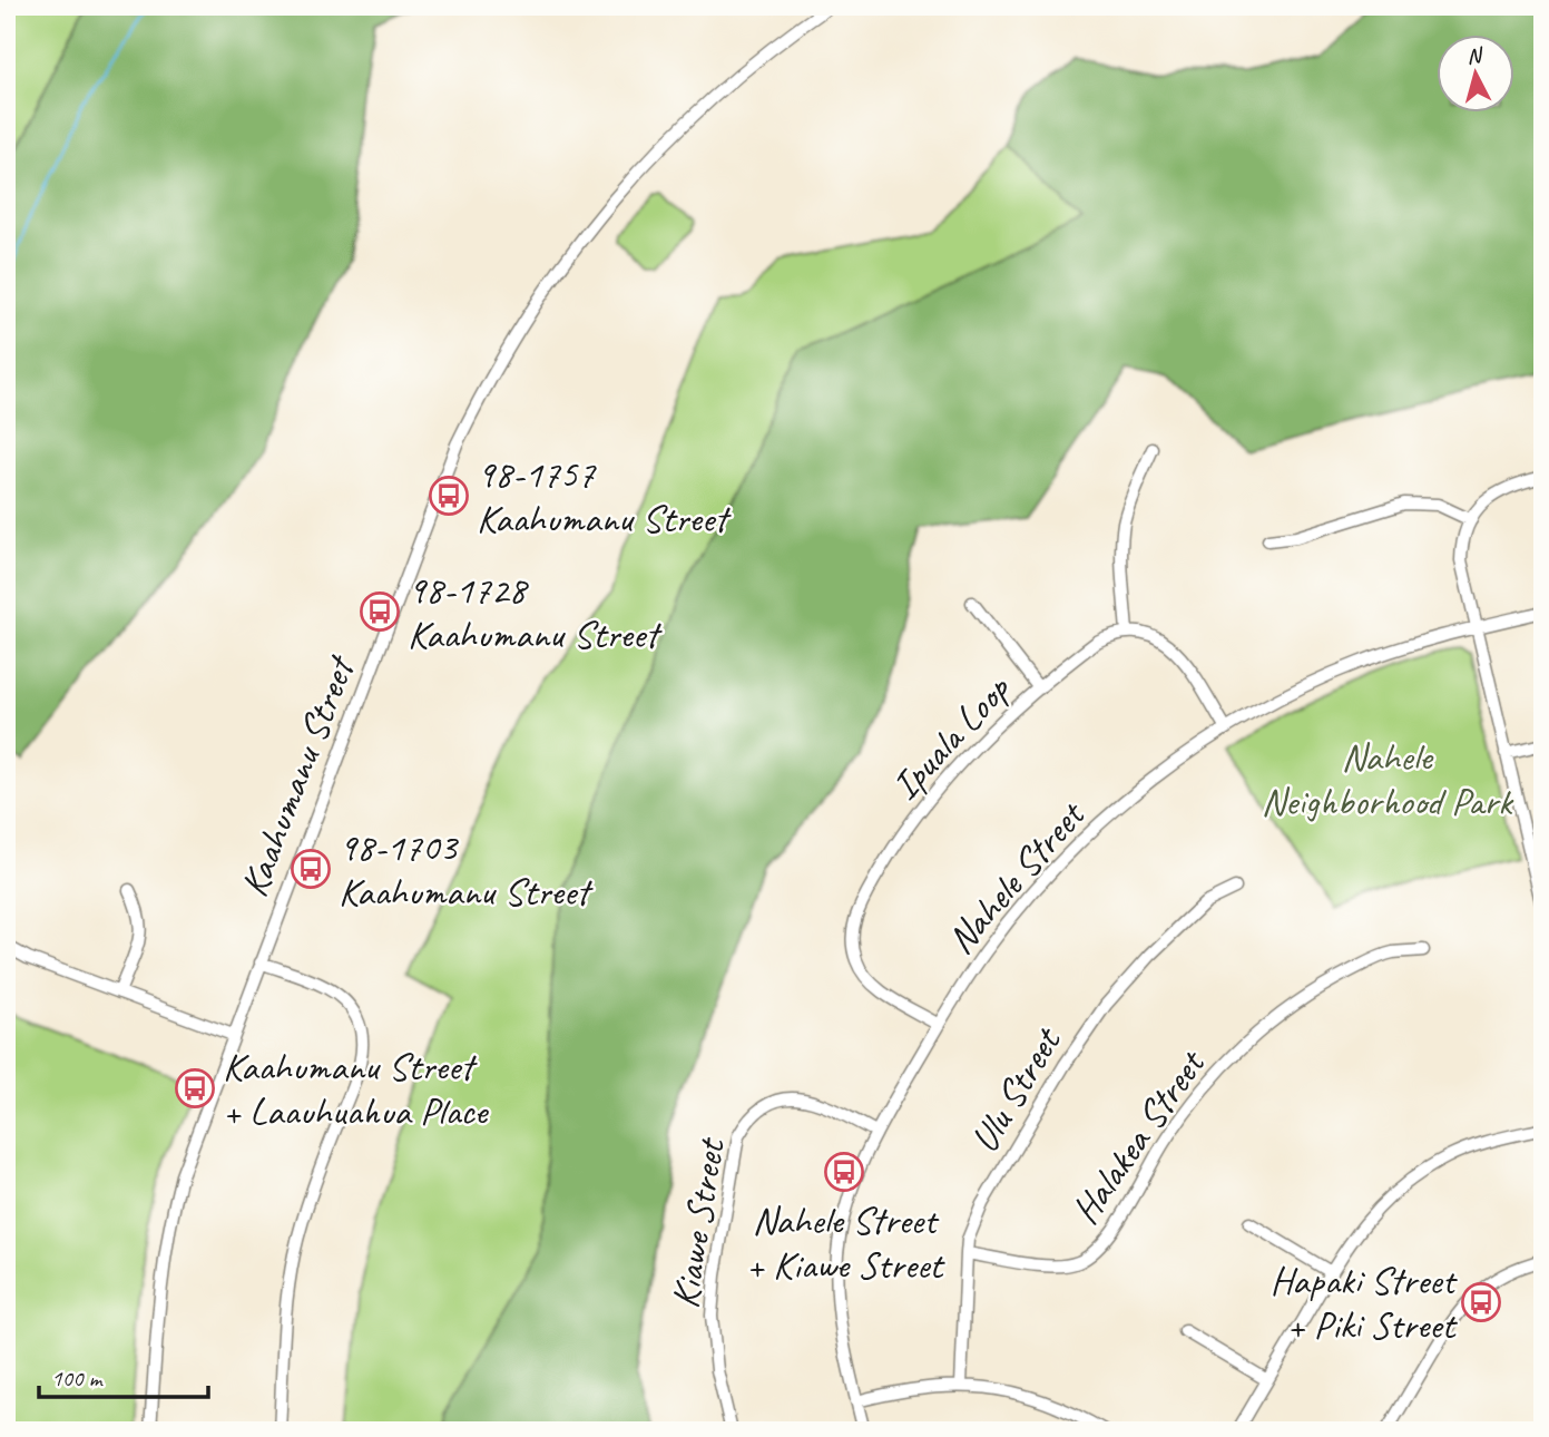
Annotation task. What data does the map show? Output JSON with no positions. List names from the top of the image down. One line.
{"streets":{"street":["Ipuala Loop","Kaahumanu Street","Nahele Street","Ulu Street","Halakea Street","Kiawe Street"]},"crossings":[["Ipuala Loop","Nahele Street"],["Nahele Street","Kiawe Street"],["Ulu Street","Halakea Street"]],"parks":["Nahele Neighborhood Park"],"places":{"bus stop":["98-1757 Kaahumanu Street","98-1728 Kaahumanu Street","98-1703 Kaahumanu Street","Kaahumanu Street + Laauhuahua Place","Nahele Street + Kiawe Street","Hapaki Street + Piki Street"]},"scale_bar":"100 m","north":"top"}
